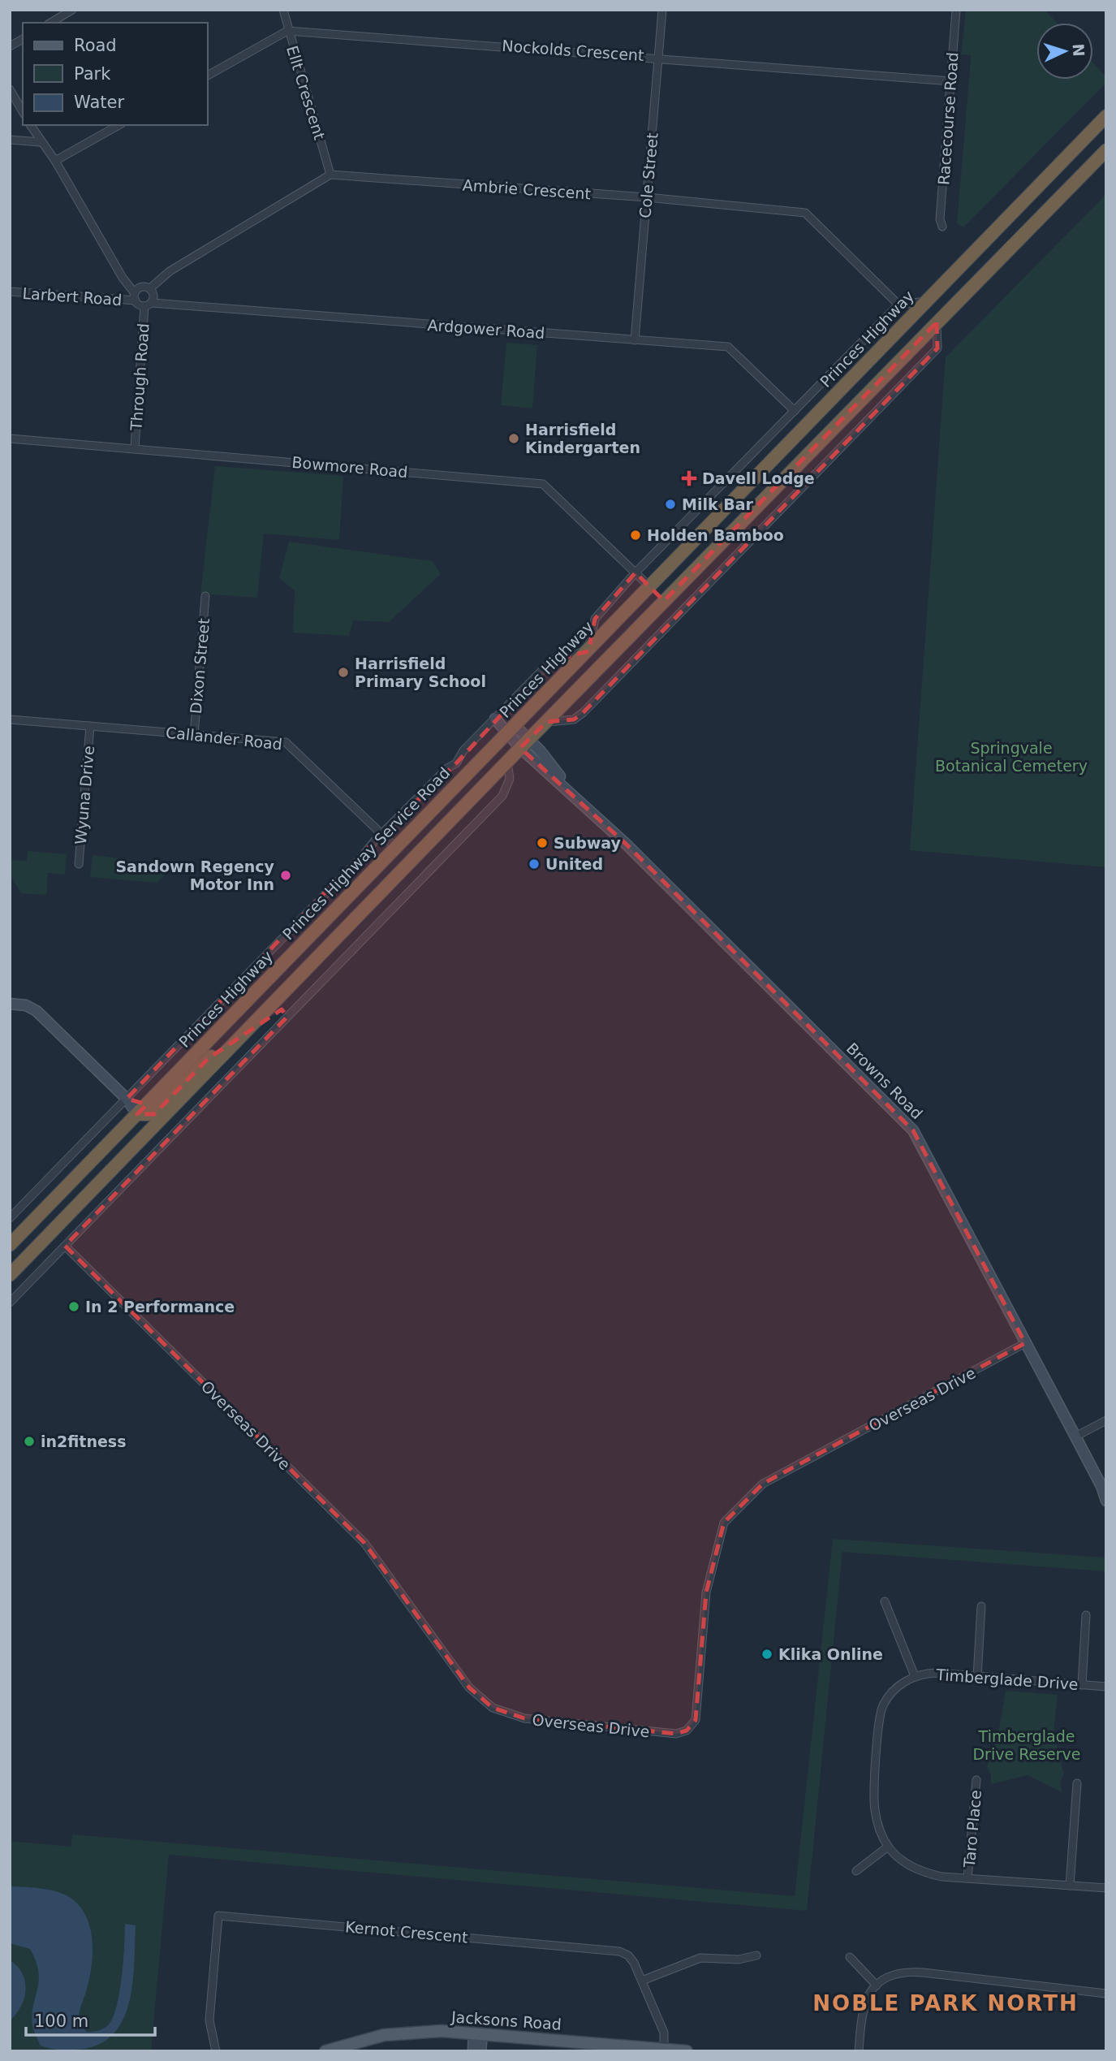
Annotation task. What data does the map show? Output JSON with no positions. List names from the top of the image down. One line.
{"streets":{"highway":["Princes Highway"],"main road":["Jacksons Road"],"street":["Nockolds Crescent","Ellt Crescent","Racecourse Road","Cole Street","Ambrie Crescent","Larbert Road","Ardgower Road","Through Road","Bowmore Road","Dixon Street","Callander Road","Wyuna Drive","Princes Highway Service Road","Browns Road","Overseas Drive","Timberglade Drive","Taro Place","Kernot Crescent"]},"crossings":[["Nockolds Crescent","Ellt Crescent"],["Nockolds Crescent","Racecourse Road"],["Nockolds Crescent","Cole Street"],["Ellt Crescent","Ambrie Crescent"],["Cole Street","Ambrie Crescent"],["Cole Street","Ardgower Road"],["Ardgower Road","Through Road"],["Princes Highway","Bowmore Road"],["Princes Highway","Callander Road"],["Princes Highway","Princes Highway Service Road"],["Princes Highway","Browns Road"],["Through Road","Bowmore Road"],["Dixon Street","Callander Road"],["Callander Road","Wyuna Drive"],["Callander Road","Princes Highway Service Road"],["Princes Highway Service Road","Browns Road"],["Browns Road","Overseas Drive"],["Timberglade Drive","Taro Place"],["Kernot Crescent","Jacksons Road"]],"districts":["NOBLE PARK NORTH"],"parks":["Springvale Botanical Cemetery","Timberglade Drive Reserve"],"places":{"other":["Harrisfield Kindergarten","Milk Bar","Holden Bamboo","Harrisfield Primary School","Subway","United","Sandown Regency Motor Inn","In 2 Performance","in2fitness","Klika Online"],"health":["Davell Lodge"]},"legend":["Road","Park","Water"],"scale_bar":"100 m","north":"right"}
